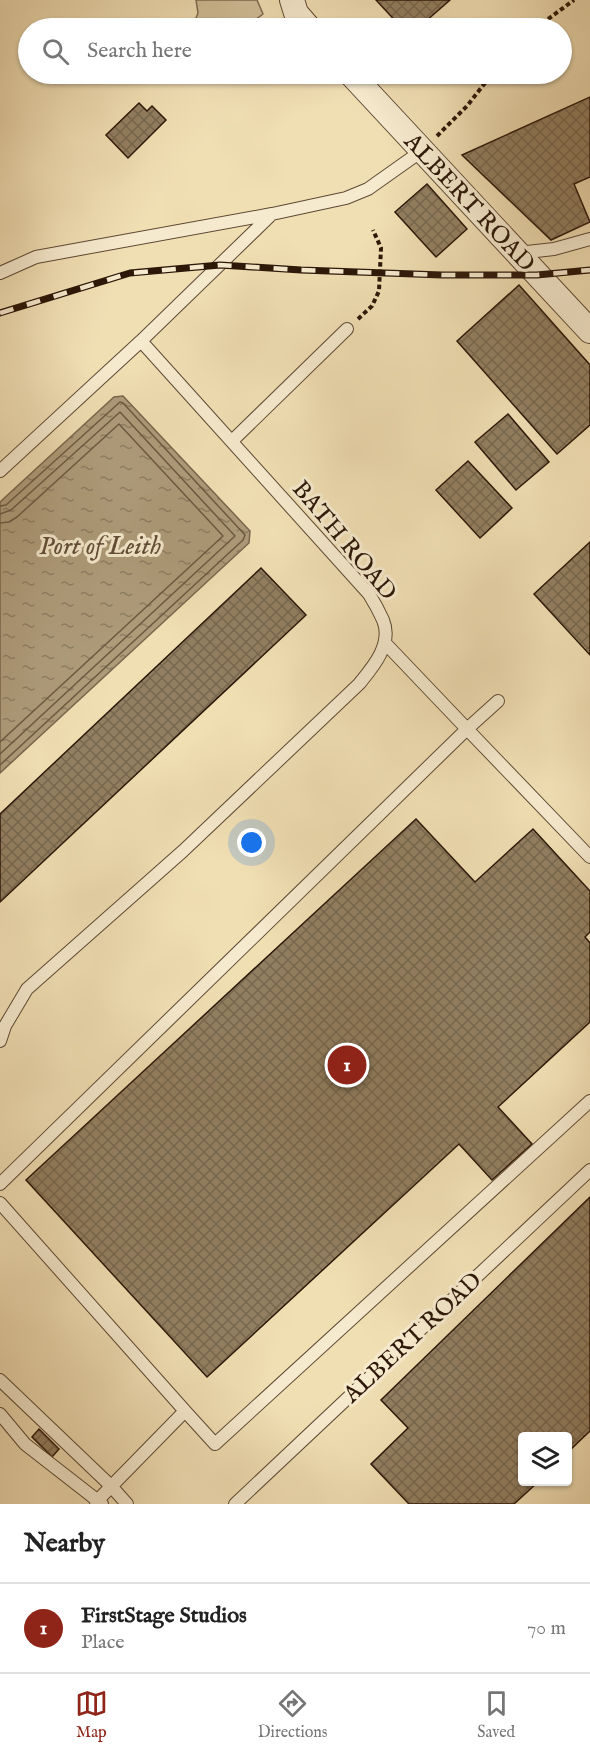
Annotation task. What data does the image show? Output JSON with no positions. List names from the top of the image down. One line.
{"streets":{"street":["ALBERT ROAD"],"lane":["BATH ROAD"]},"water":["Port of Leith"],"page":{"search":"Search here","pins":"1","heading":"Nearby","list":[{"mark":"1","name":"FirstStage Studios","note":"Place","value":"70 m"}],"nav":["Map","Directions","Saved"]}}
